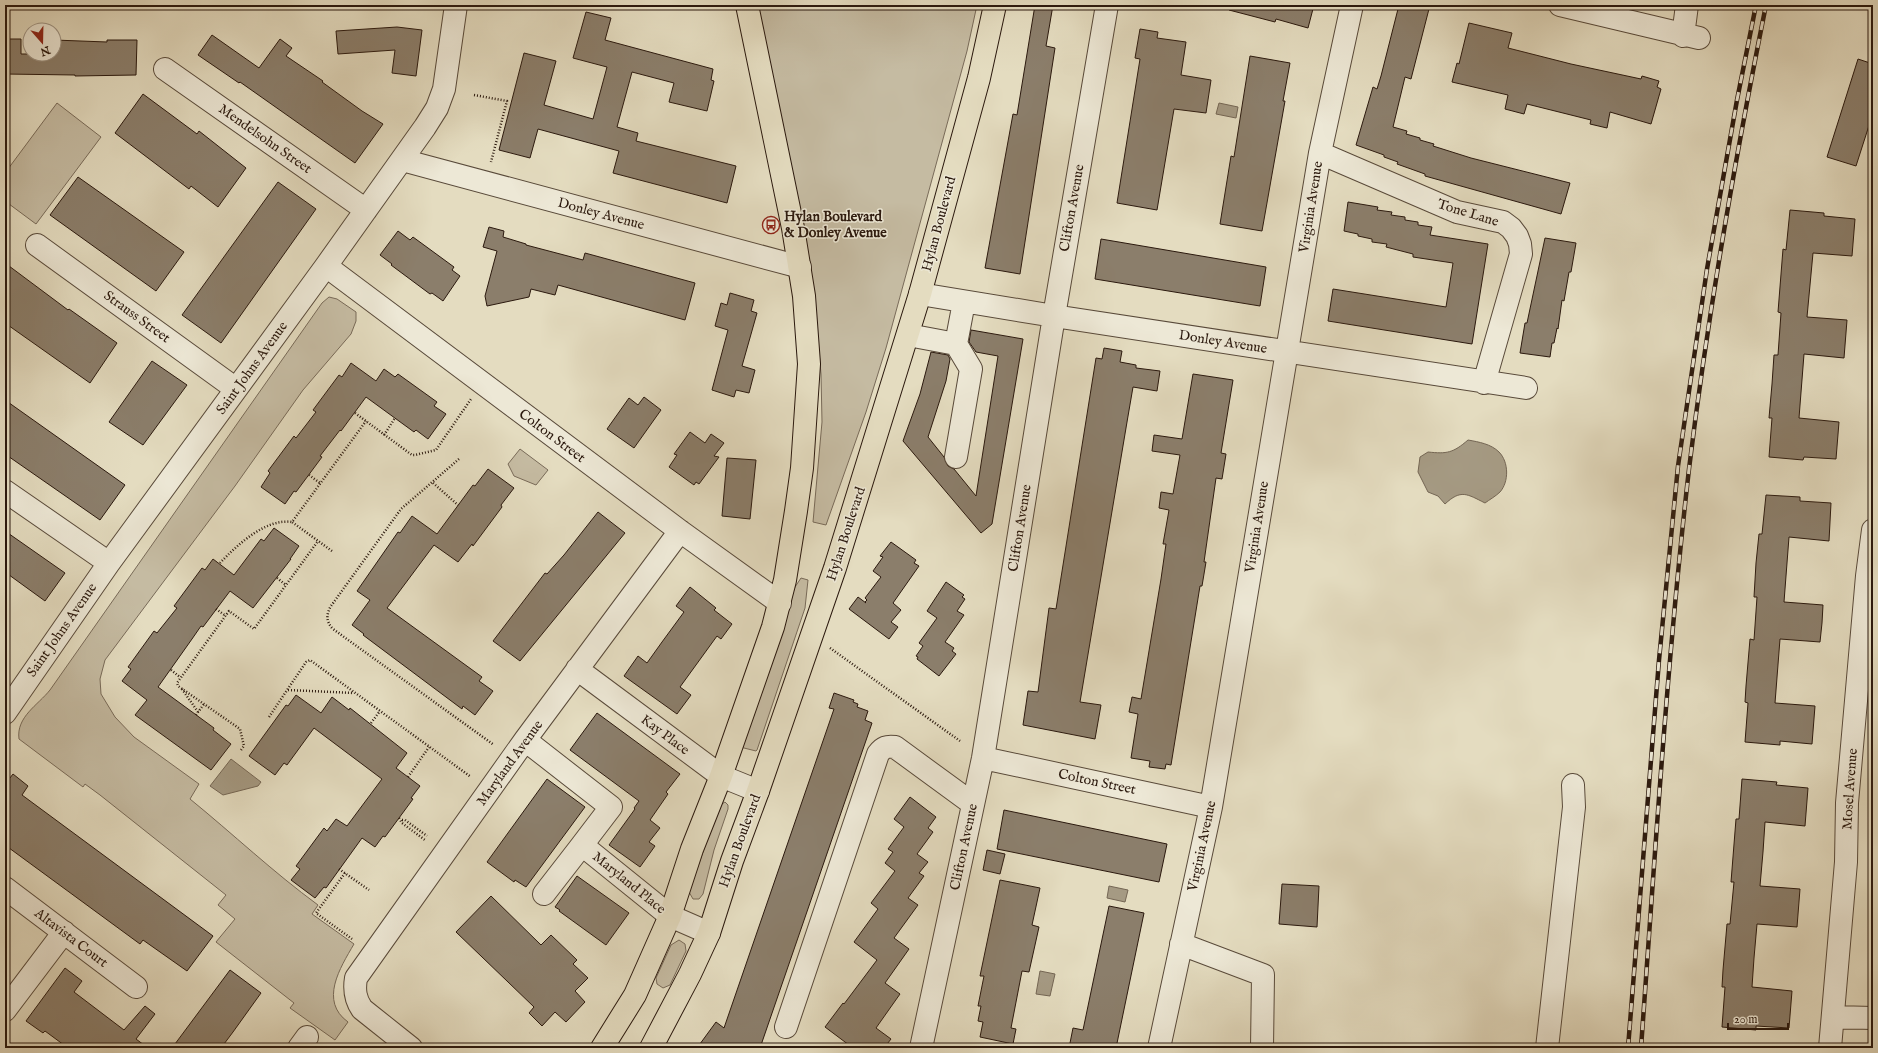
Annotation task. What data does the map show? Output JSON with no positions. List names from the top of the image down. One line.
{"streets":{"main road":["Hylan Boulevard"],"street":["Mendelsohn Street","Virginia Avenue","Clifton Avenue","Tone Lane","Donley Avenue","Strauss Street","Saint Johns Avenue","Colton Street","Kay Place","Maryland Avenue","Mosel Avenue","Maryland Place","Altavista Court"]},"crossings":[["Mendelsohn Street","Saint Johns Avenue"],["Virginia Avenue","Tone Lane"],["Virginia Avenue","Donley Avenue"],["Virginia Avenue","Colton Street"],["Clifton Avenue","Donley Avenue"],["Clifton Avenue","Colton Street"],["Tone Lane","Donley Avenue"],["Donley Avenue","Hylan Boulevard"],["Donley Avenue","Saint Johns Avenue"],["Hylan Boulevard","Kay Place"],["Hylan Boulevard","Maryland Place"],["Strauss Street","Saint Johns Avenue"],["Saint Johns Avenue","Colton Street"],["Colton Street","Maryland Avenue"],["Kay Place","Maryland Avenue"],["Maryland Avenue","Maryland Place"]],"places":{"bus stop":["Hylan Boulevard & Donley Avenue"]},"scale_bar":"20 m","north":"bottom"}
